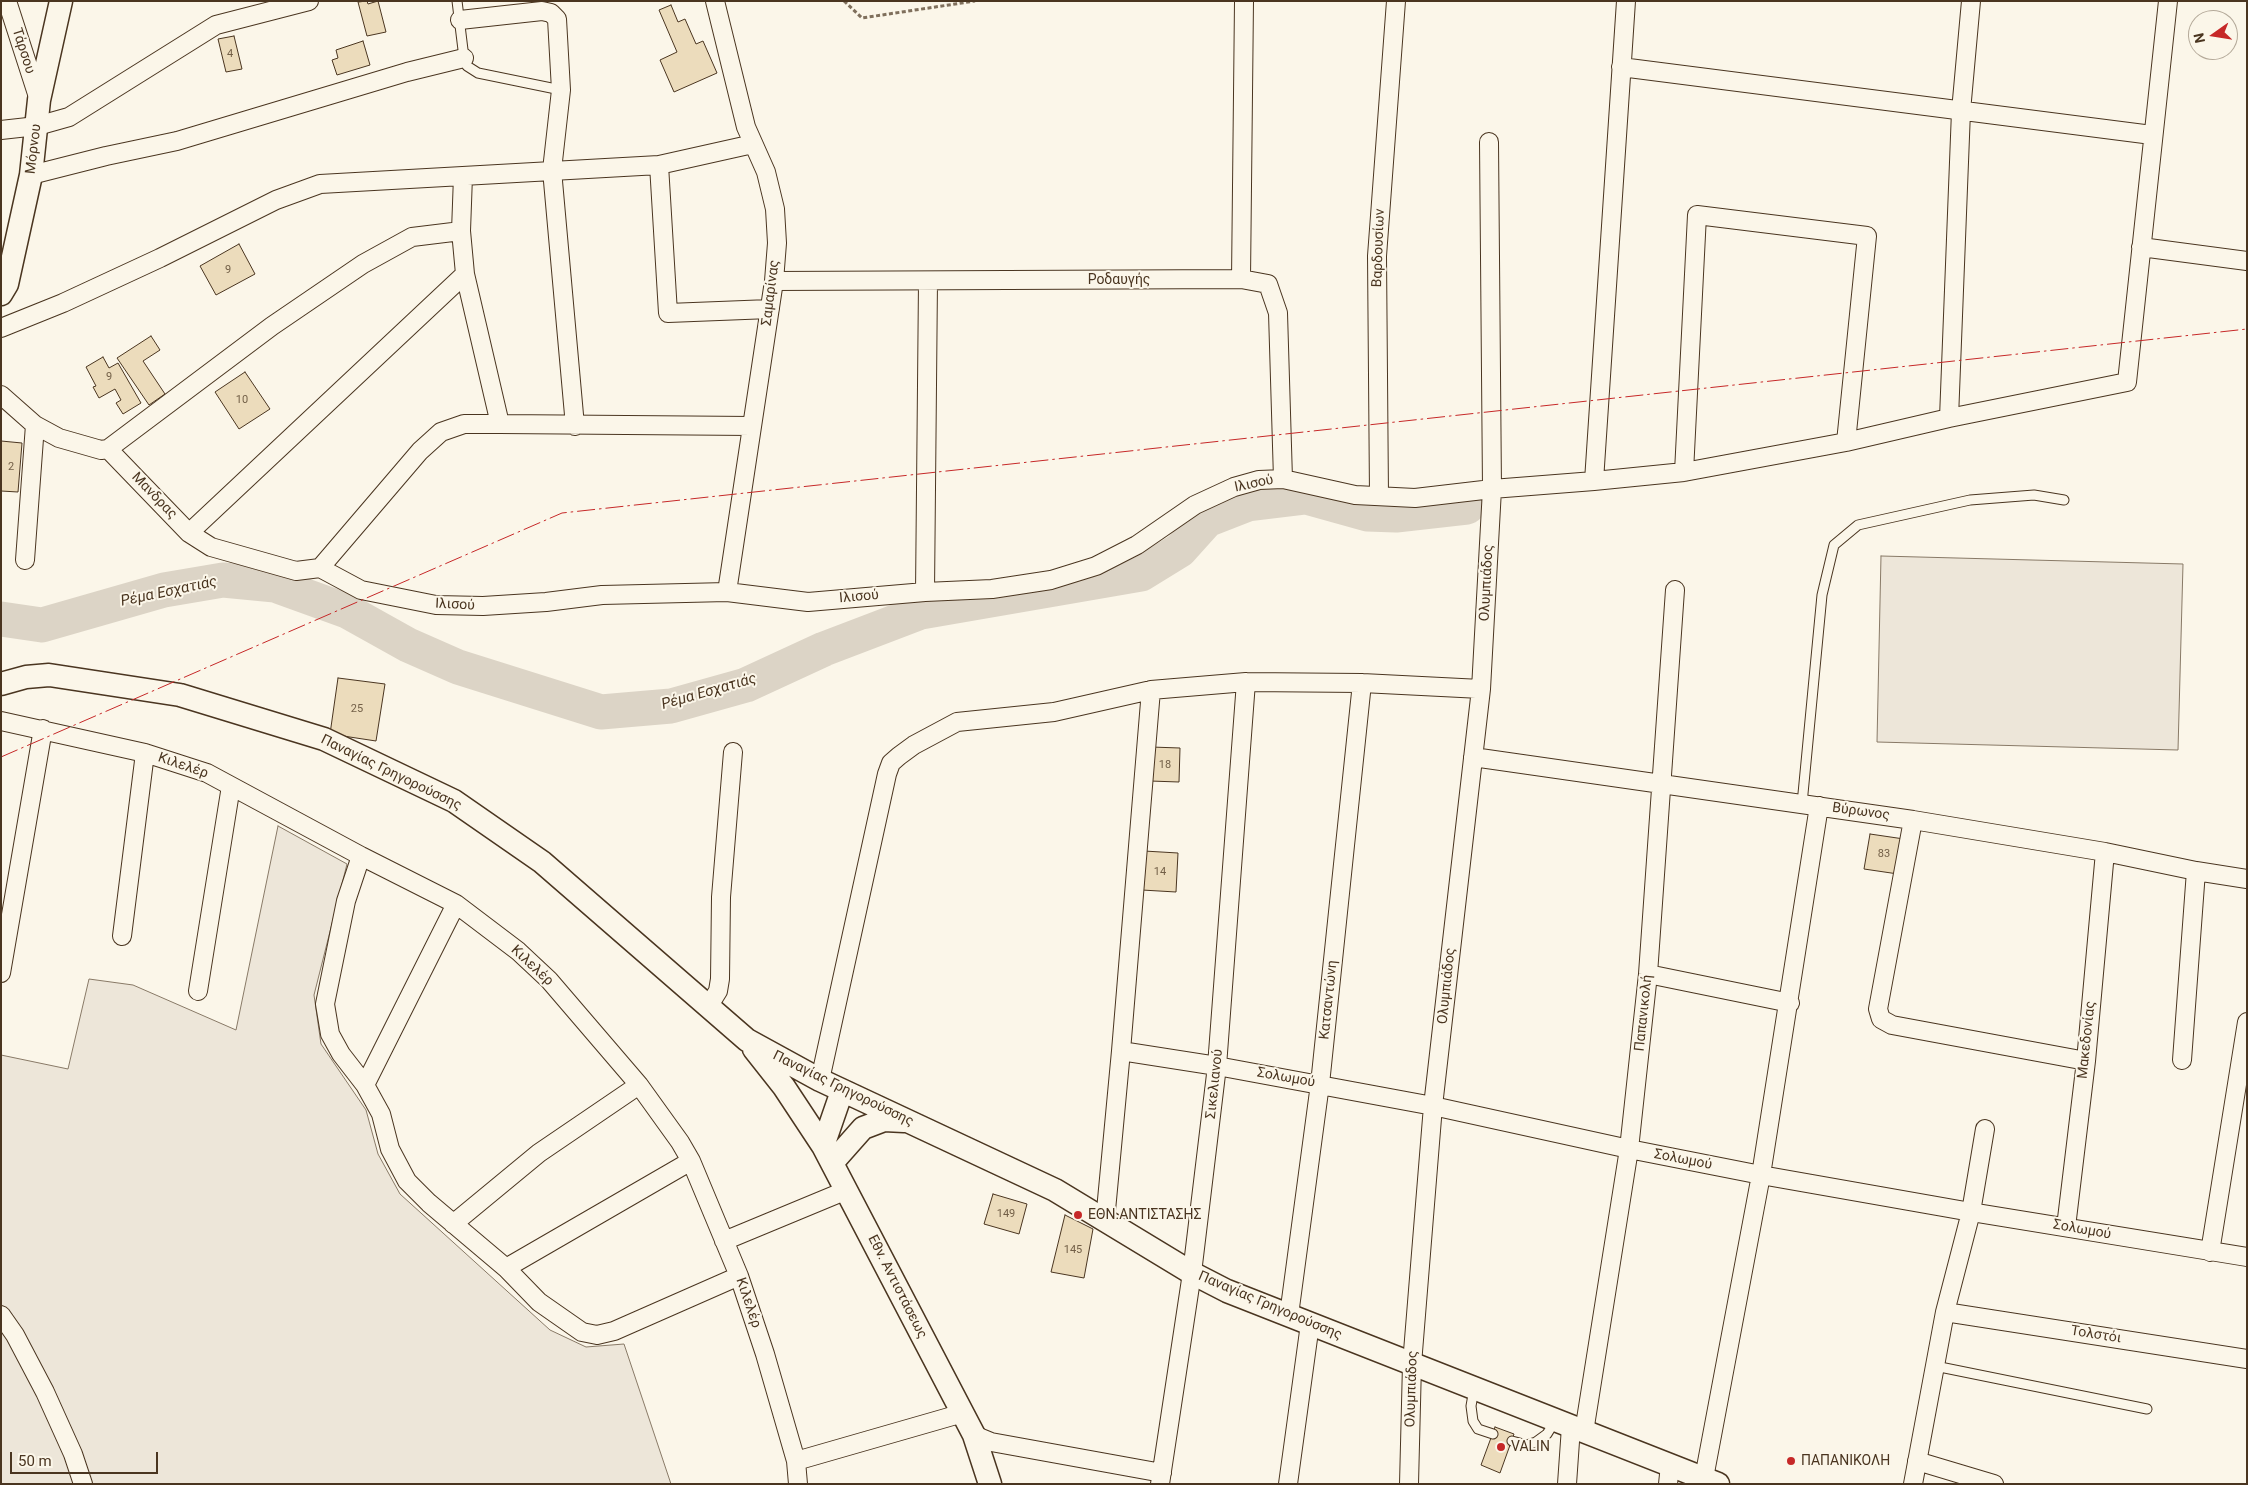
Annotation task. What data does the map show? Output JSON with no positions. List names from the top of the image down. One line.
{"streets":{"street":["Τάρσου","Μόρνου","Βαρδουσίων","Ροδαυγής","Σαμαρίνας","Ιλισού","Μανδρας","Ολυμπιάδος","Κιλελέρ","Παναγίας Γρηγορούσσης","Βύρωνος","Κατσαντώνη","Παπανικολή","Μακεδονίας","Σολωμού","Σικελιανού","Εθν. Αντιστάσεως","Τολστόι"]},"crossings":[["Τάρσου","Μόρνου"],["Βαρδουσίων","Ιλισού"],["Ροδαυγής","Σαμαρίνας"],["Ροδαυγής","Ιλισού"],["Σαμαρίνας","Ιλισού"],["Ιλισού","Μανδρας"],["Ιλισού","Ολυμπιάδος"],["Ολυμπιάδος","Παναγίας Γρηγορούσσης"],["Ολυμπιάδος","Βύρωνος"],["Ολυμπιάδος","Σολωμού"],["Παναγίας Γρηγορούσσης","Κατσαντώνη"],["Παναγίας Γρηγορούσσης","Παπανικολή"],["Παναγίας Γρηγορούσσης","Σικελιανού"],["Παναγίας Γρηγορούσσης","Εθν. Αντιστάσεως"],["Βύρωνος","Παπανικολή"],["Βύρωνος","Μακεδονίας"],["Κατσαντώνη","Σολωμού"],["Παπανικολή","Σολωμού"],["Μακεδονίας","Σολωμού"],["Σολωμού","Σικελιανού"]],"water":["Ρέμα Εσχατιάς"],"places":["ΕΘΝ.ΑΝΤΙΣΤΑΣΗΣ","VALIN","ΠΑΠΑΝΙΚΟΛΗ"],"house_numbers":["4","9","9","10","2","25","18","83","14","149","145"],"scale_bar":"50 m","north":"left"}
